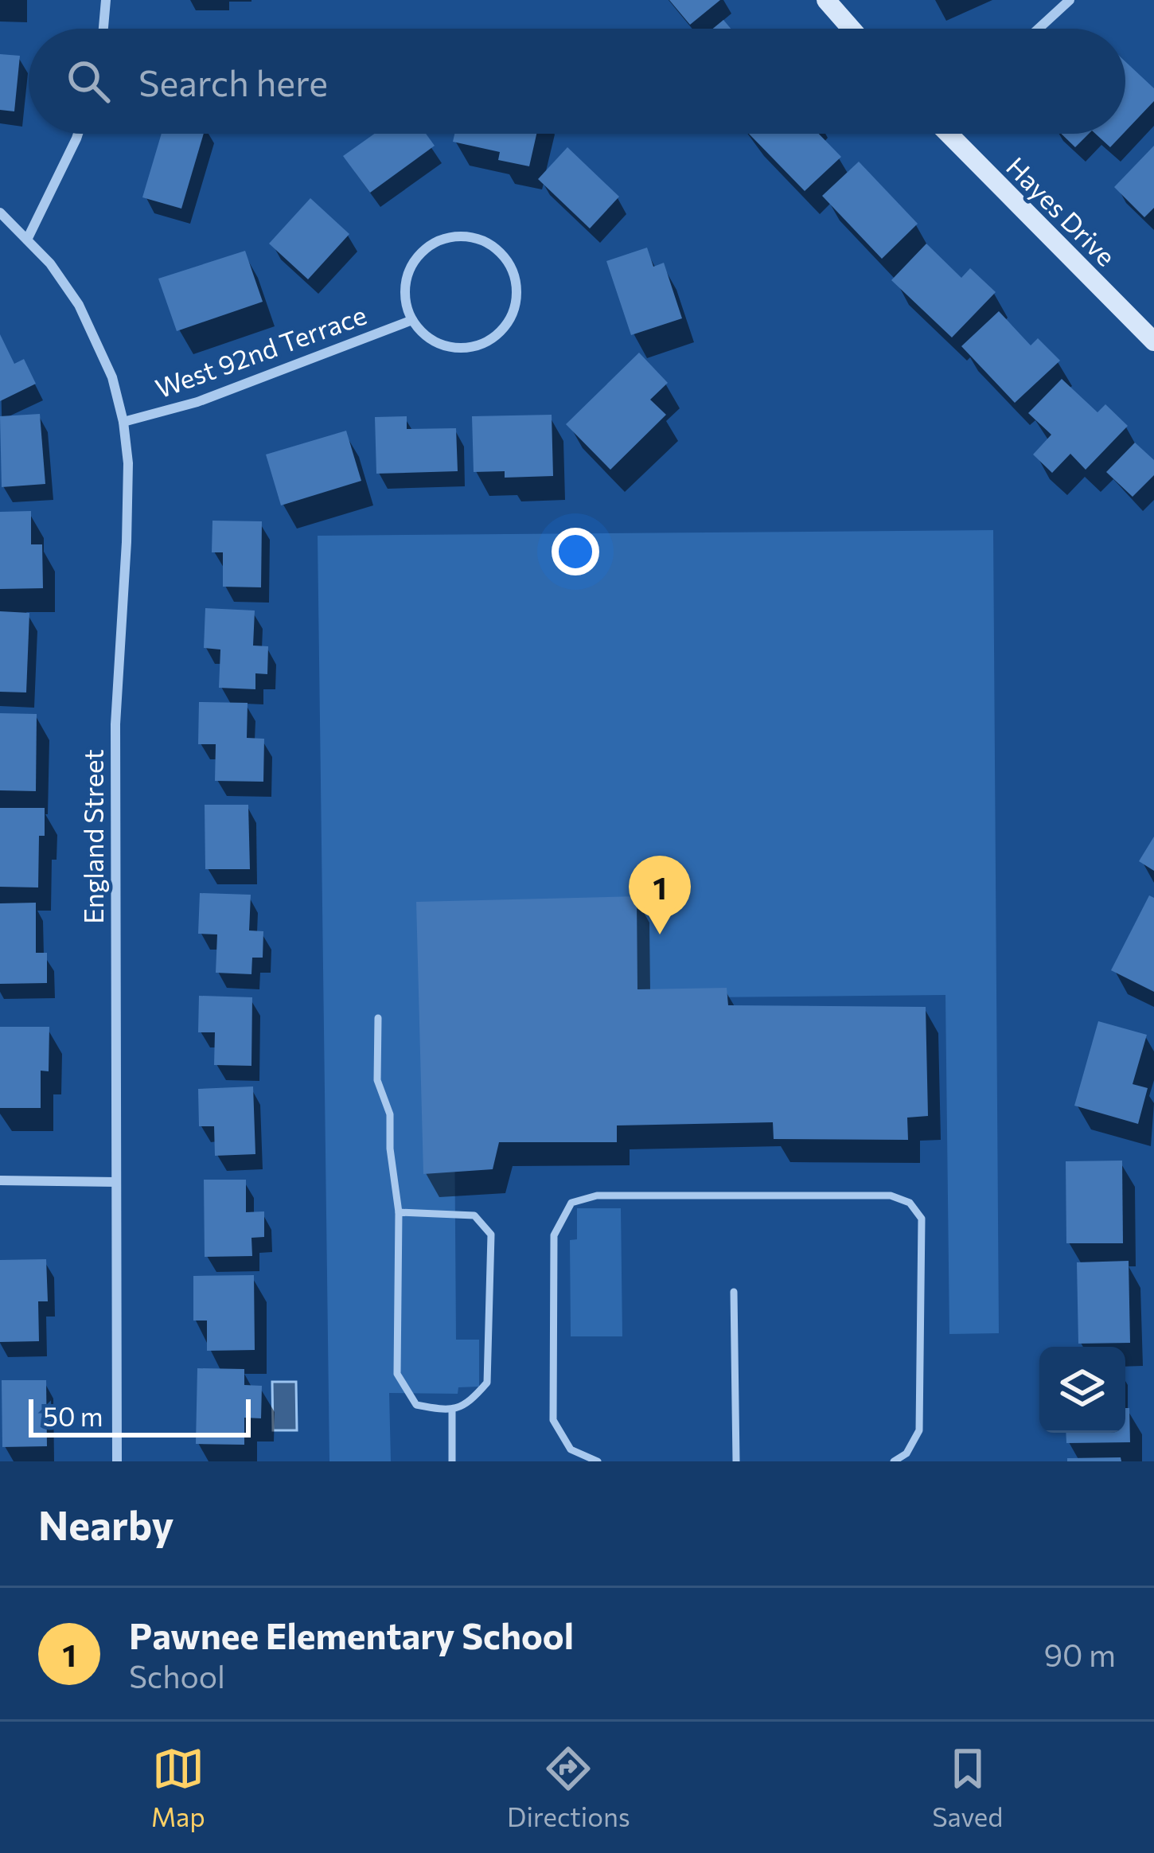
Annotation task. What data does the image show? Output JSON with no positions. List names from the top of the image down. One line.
{"streets":{"street":["Hayes Drive","West 92nd Terrace","England Street"]},"crossings":[["West 92nd Terrace","England Street"]],"scale_bar":"50 m","page":{"search":"Search here","pins":"1","scale":"50 m","heading":"Nearby","list":[{"mark":"1","name":"Pawnee Elementary School","note":"School","value":"90 m"}],"nav":["Map","Directions","Saved"]}}
